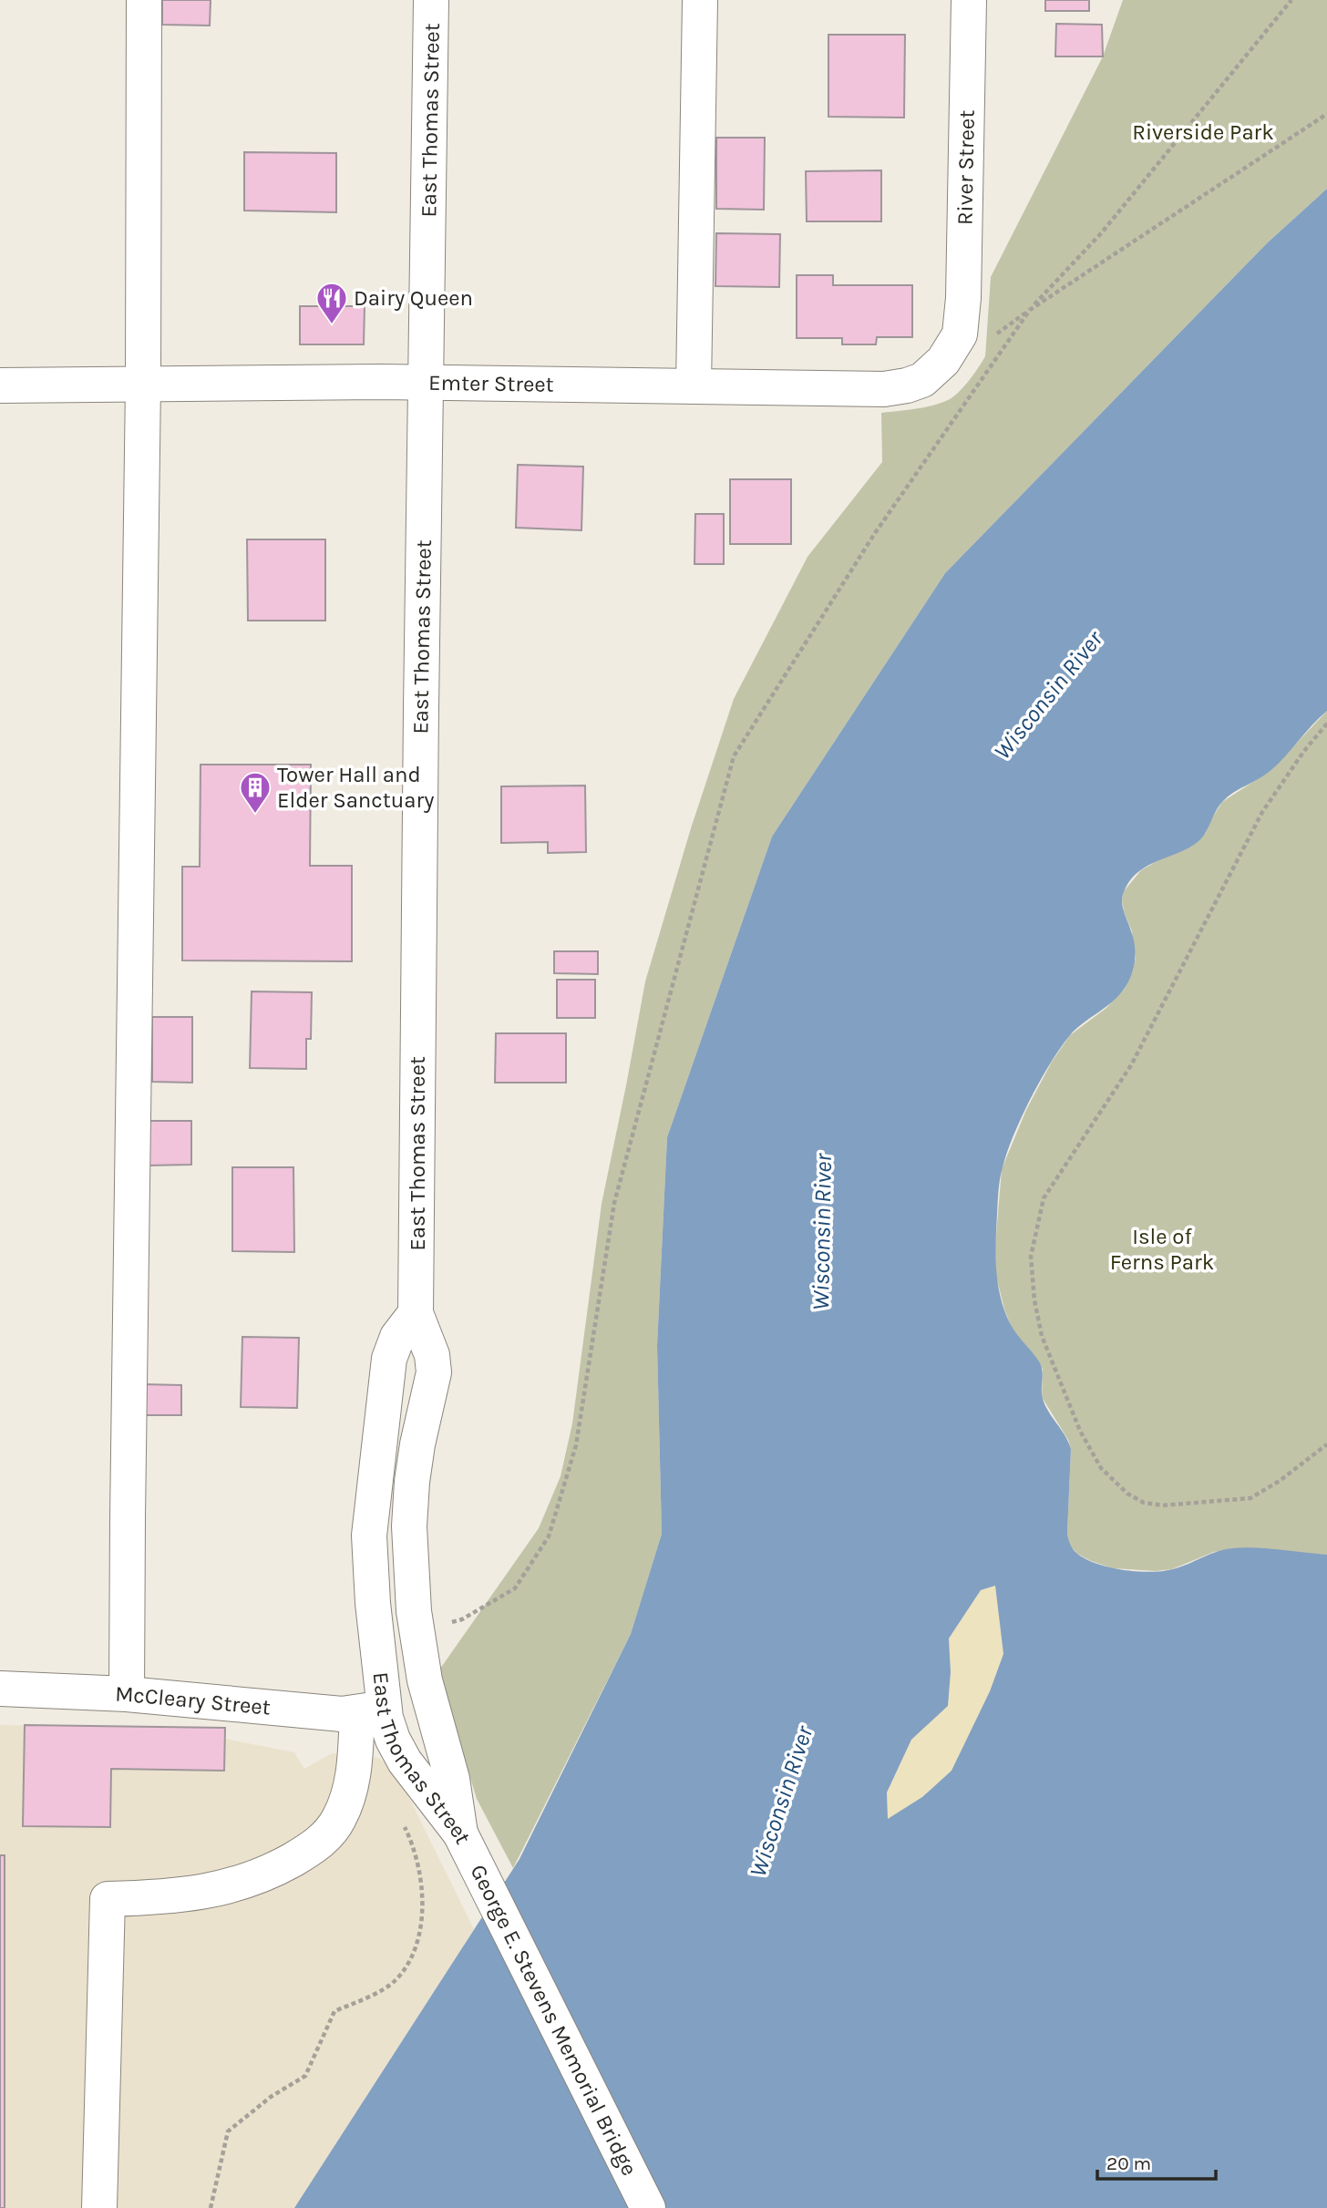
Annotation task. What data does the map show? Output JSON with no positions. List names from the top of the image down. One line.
{"streets":{"main road":["East Thomas Street","River Street","Emter Street","McCleary Street","George E. Stevens Memorial Bridge"]},"crossings":[["East Thomas Street","Emter Street"],["East Thomas Street","McCleary Street"],["East Thomas Street","George E. Stevens Memorial Bridge"],["River Street","Emter Street"]],"water":["Wisconsin River"],"parks":["Riverside Park","Isle of Ferns Park"],"places":{"restaurant":["Dairy Queen"],"building":["Tower Hall and Elder Sanctuary"]},"scale_bar":"20 m"}
